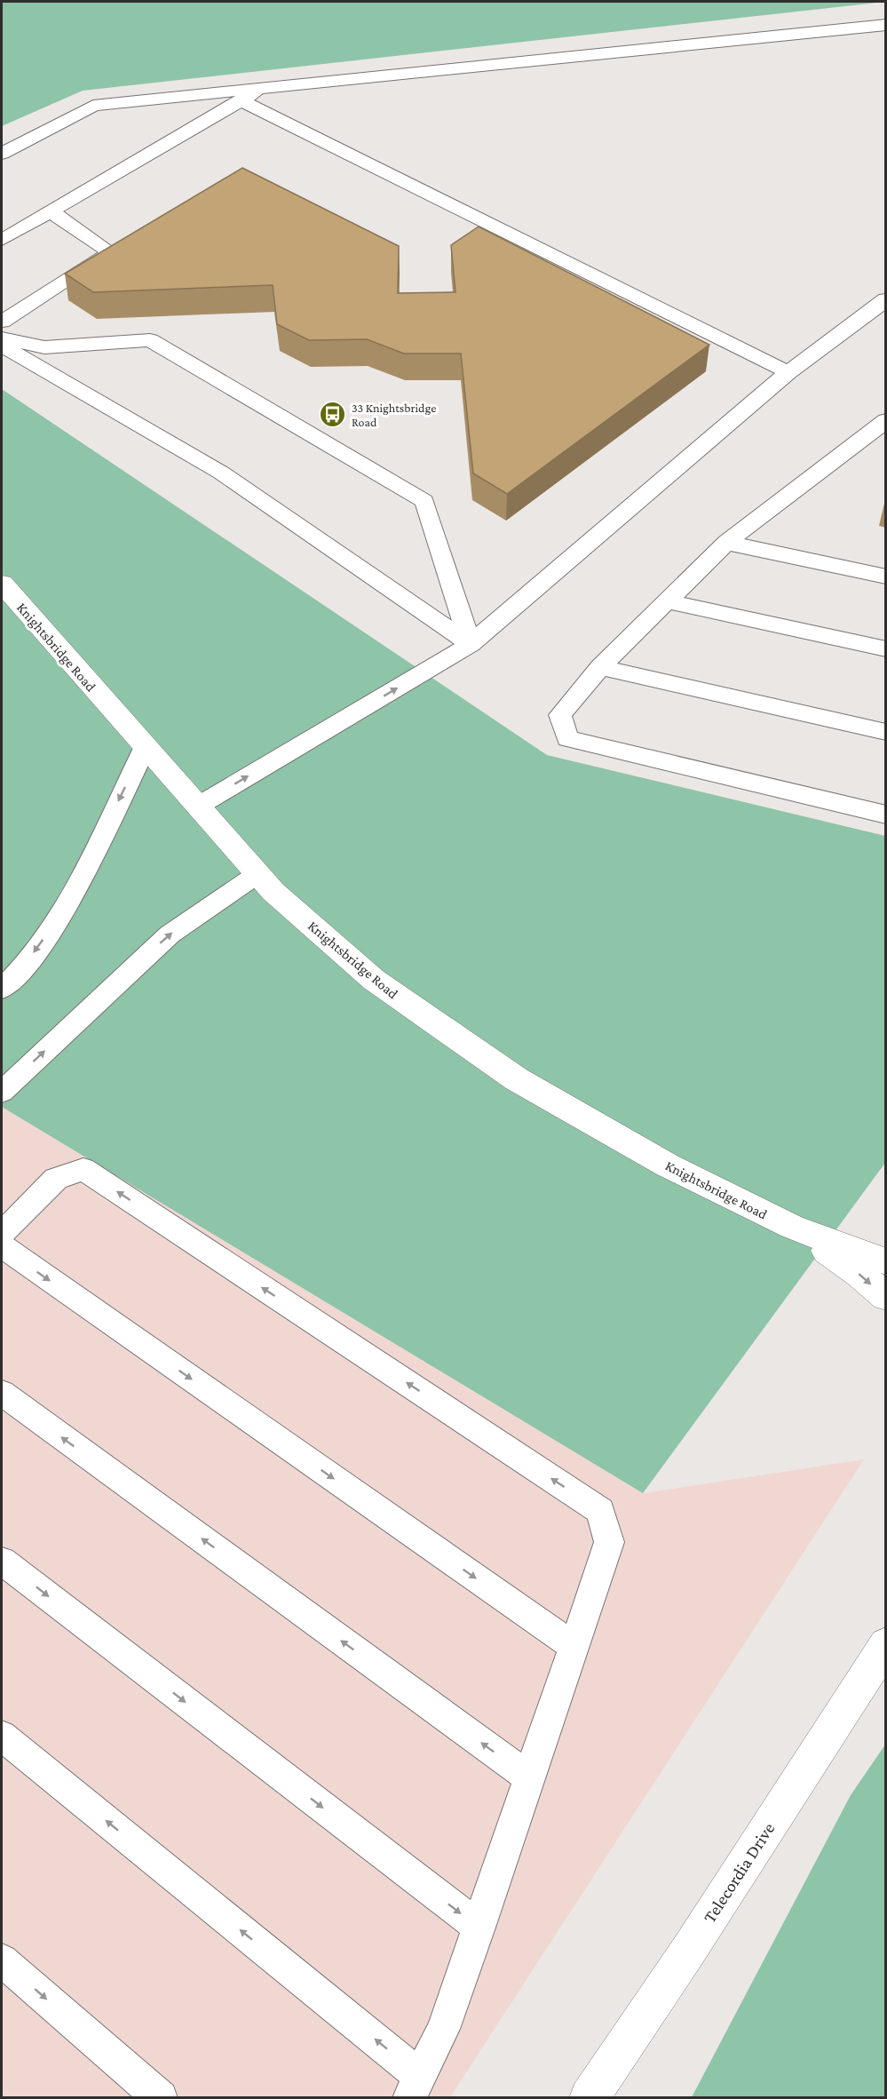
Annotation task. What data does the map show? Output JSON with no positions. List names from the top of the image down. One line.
{"streets":{"street":["Knightsbridge Road","Telecordia Drive"]},"places":{"bus stop":["33 Knightsbridge Road"]}}
